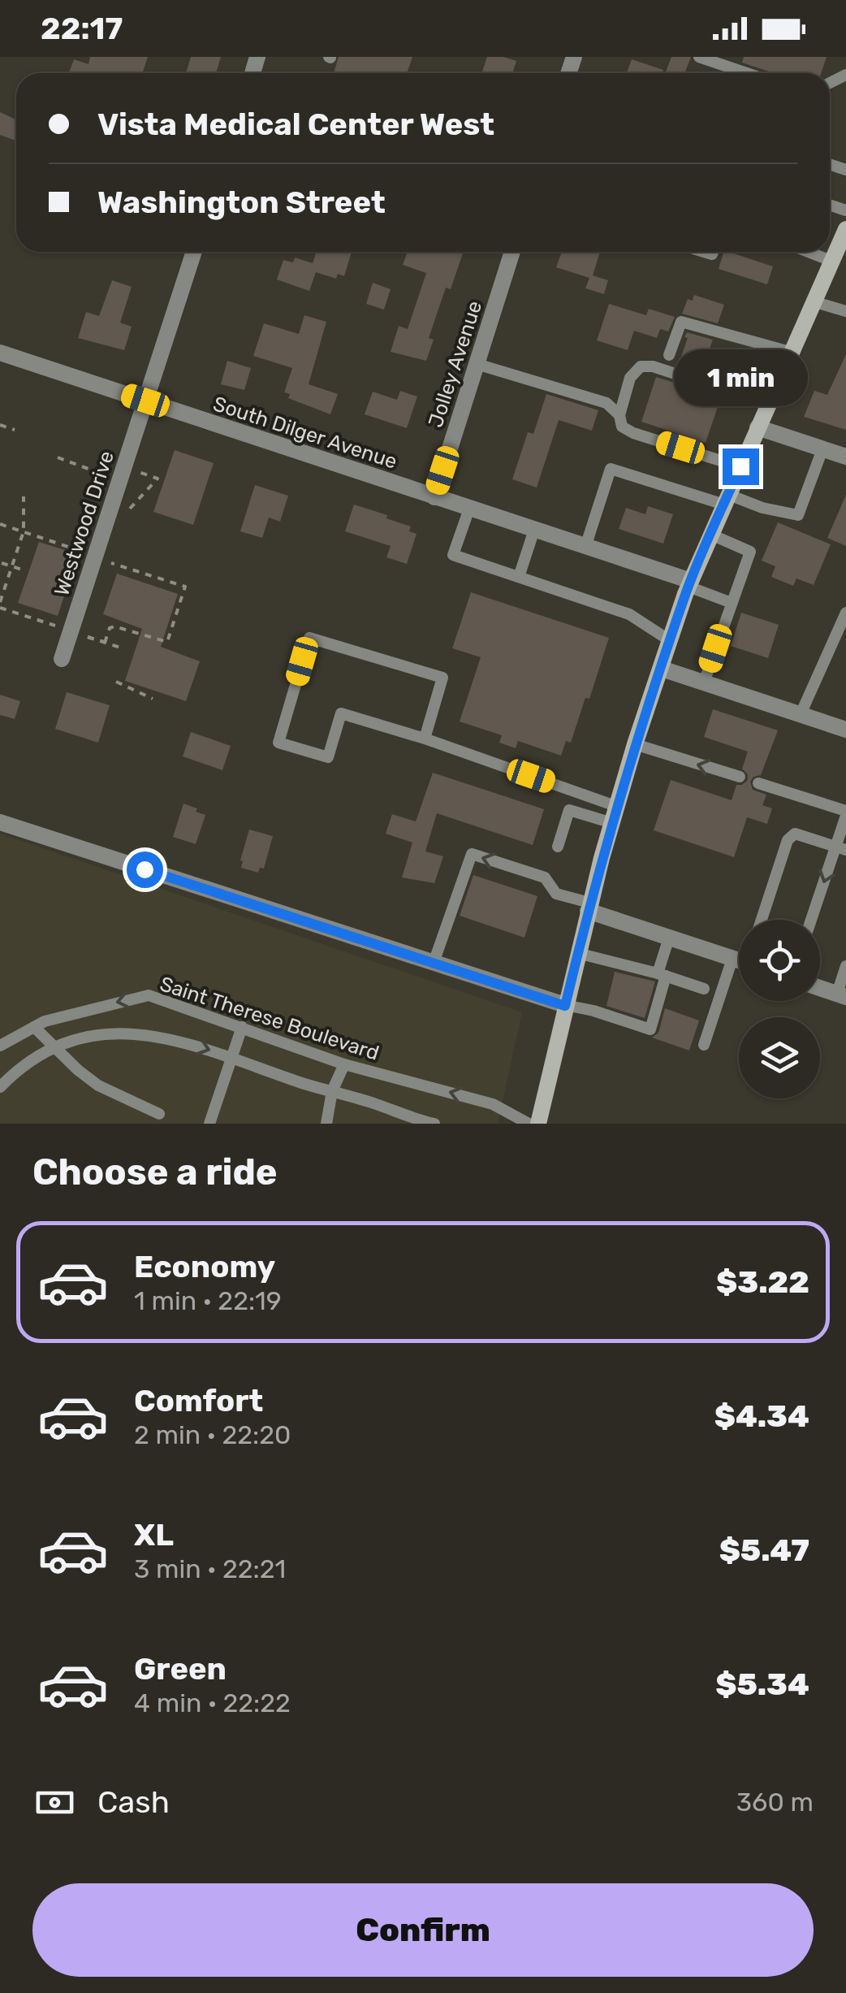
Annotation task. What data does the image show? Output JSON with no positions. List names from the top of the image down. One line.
{"streets":{"street":["Jolley Avenue","South Dilger Avenue","Westwood Drive"],"lane":["Saint Therese Boulevard"]},"crossings":[["Jolley Avenue","South Dilger Avenue"],["South Dilger Avenue","Westwood Drive"]],"page":{"status":"22:17","banner":["Vista Medical Center West","Washington Street"],"bubble":"1 min","heading":"Choose a ride","list":[{"name":"Economy","note":"1 min · 22:19","value":"$3.22"},{"name":"Comfort","note":"2 min · 22:20","value":"$4.34"},{"name":"XL","note":"3 min · 22:21","value":"$5.47"},{"name":"Green","note":"4 min · 22:22","value":"$5.34"}],"pay":["Cash","360 m"],"buttons":"Confirm"}}
